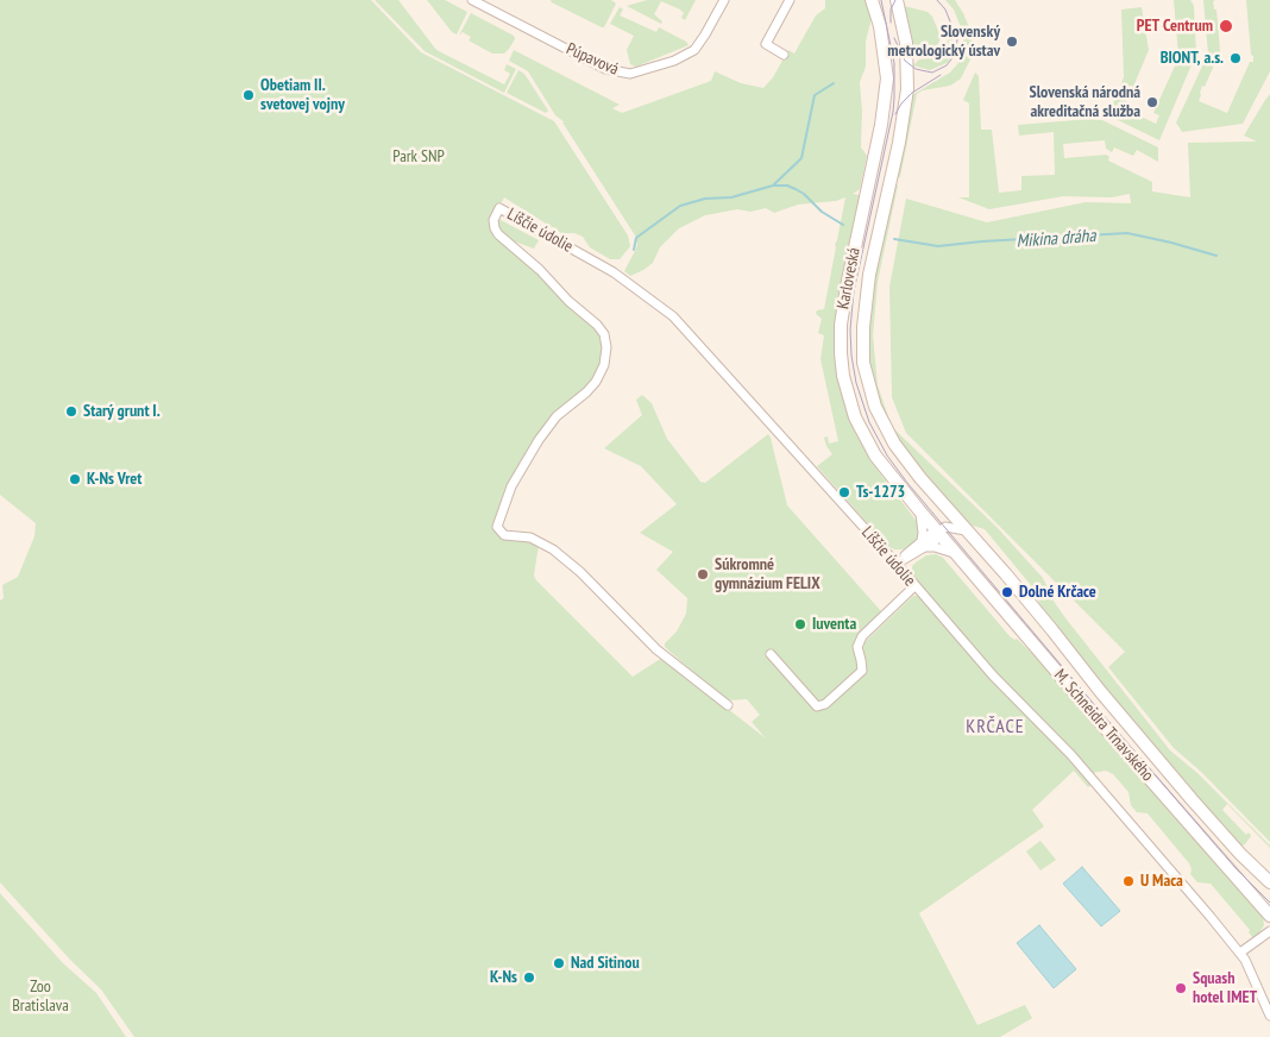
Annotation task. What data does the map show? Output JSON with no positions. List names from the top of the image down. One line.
{"streets":{"main road":["Karloveská","M. Schneidra Trnavského"],"street":["Púpavová","Líščie údolie"]},"crossings":[["Karloveská","M. Schneidra Trnavského"]],"districts":["KRČACE"],"water":["Mikina dráha"],"parks":["Park SNP","Zoo Bratislava"],"places":["PET Centrum","Slovenský metrologický ústav","BIONT, a.s.","Obetiam II. svetovej vojny","Slovenská národná akreditačná služba","Starý grunt I.","K-Ns Vret","Ts-1273","Súkromné gymnázium FELIX","Dolné Krčace","Iuventa","U Maca","Nad Sitinou","K-Ns","Squash hotel IMET"]}
